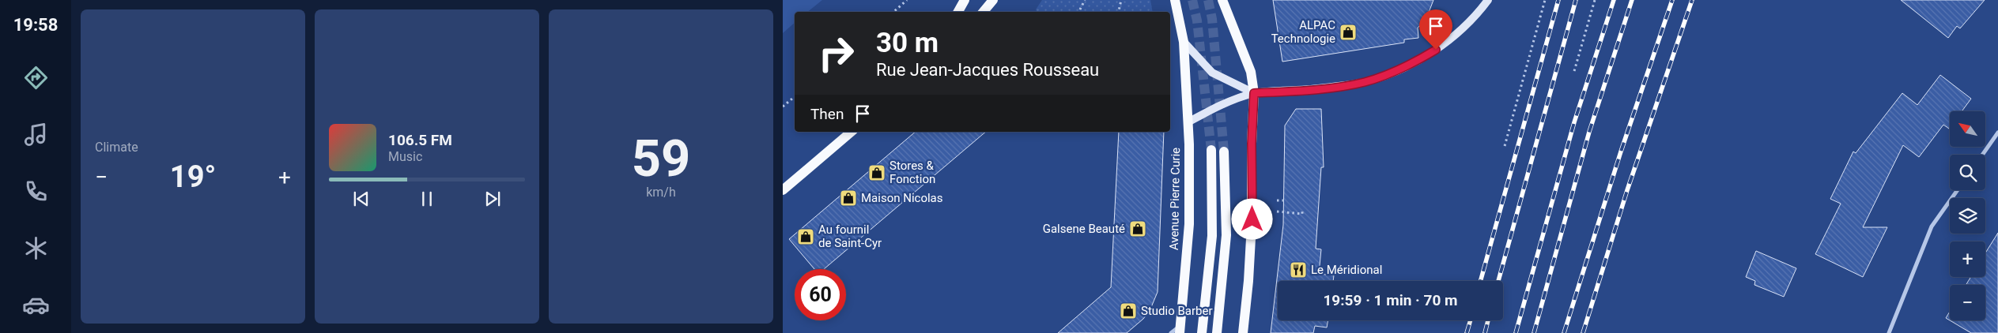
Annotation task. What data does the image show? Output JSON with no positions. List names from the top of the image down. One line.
{"streets":{"main road":["Avenue Pierre Curie"]},"places":{"shop":["ALPAC Technologie","Stores & Fonction","Maison Nicolas","Galsene Beauté","Au fournil de Saint-Cyr","Studio Barber"],"restaurant":["Le Méridional"]},"north":"top left","page":{"tabs":"19:58","tile":["Climate",["59","km/h"]],"turn":["30 m","Rue Jean-Jacques Rousseau"],"then":"Then","map_buttons":["+","−"],"song":["106.5 FM","Music"],"heat":["−","19°","+"],"limit":"60","trip":"19:59 · 1 min · 70 m"}}
